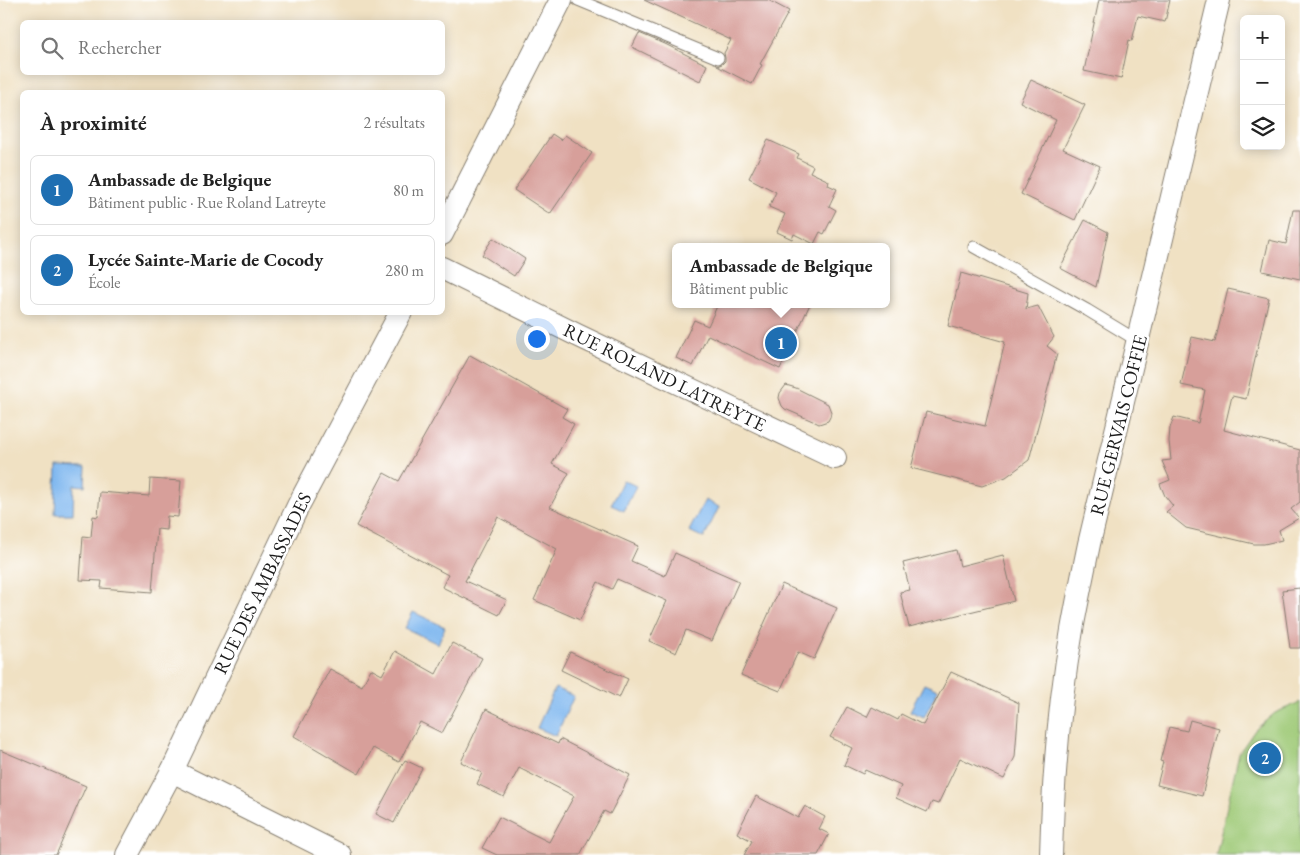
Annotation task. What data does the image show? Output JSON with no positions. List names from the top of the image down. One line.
{"streets":{"street":["RUE ROLAND LATREYTE","RUE GERVAIS COFFIE","RUE DES AMBASSADES"]},"page":{"map_buttons":["+","−"],"search":"Rechercher","heading":["À proximité","2 résultats"],"list":[{"mark":"1","name":"Ambassade de Belgique","note":"Bâtiment public · Rue Roland Latreyte","value":"80 m"},{"mark":"2","name":"Lycée Sainte-Marie de Cocody","note":"École","value":"280 m"}],"popup":["Ambassade de Belgique","Bâtiment public"],"pins":["1","2"]}}
